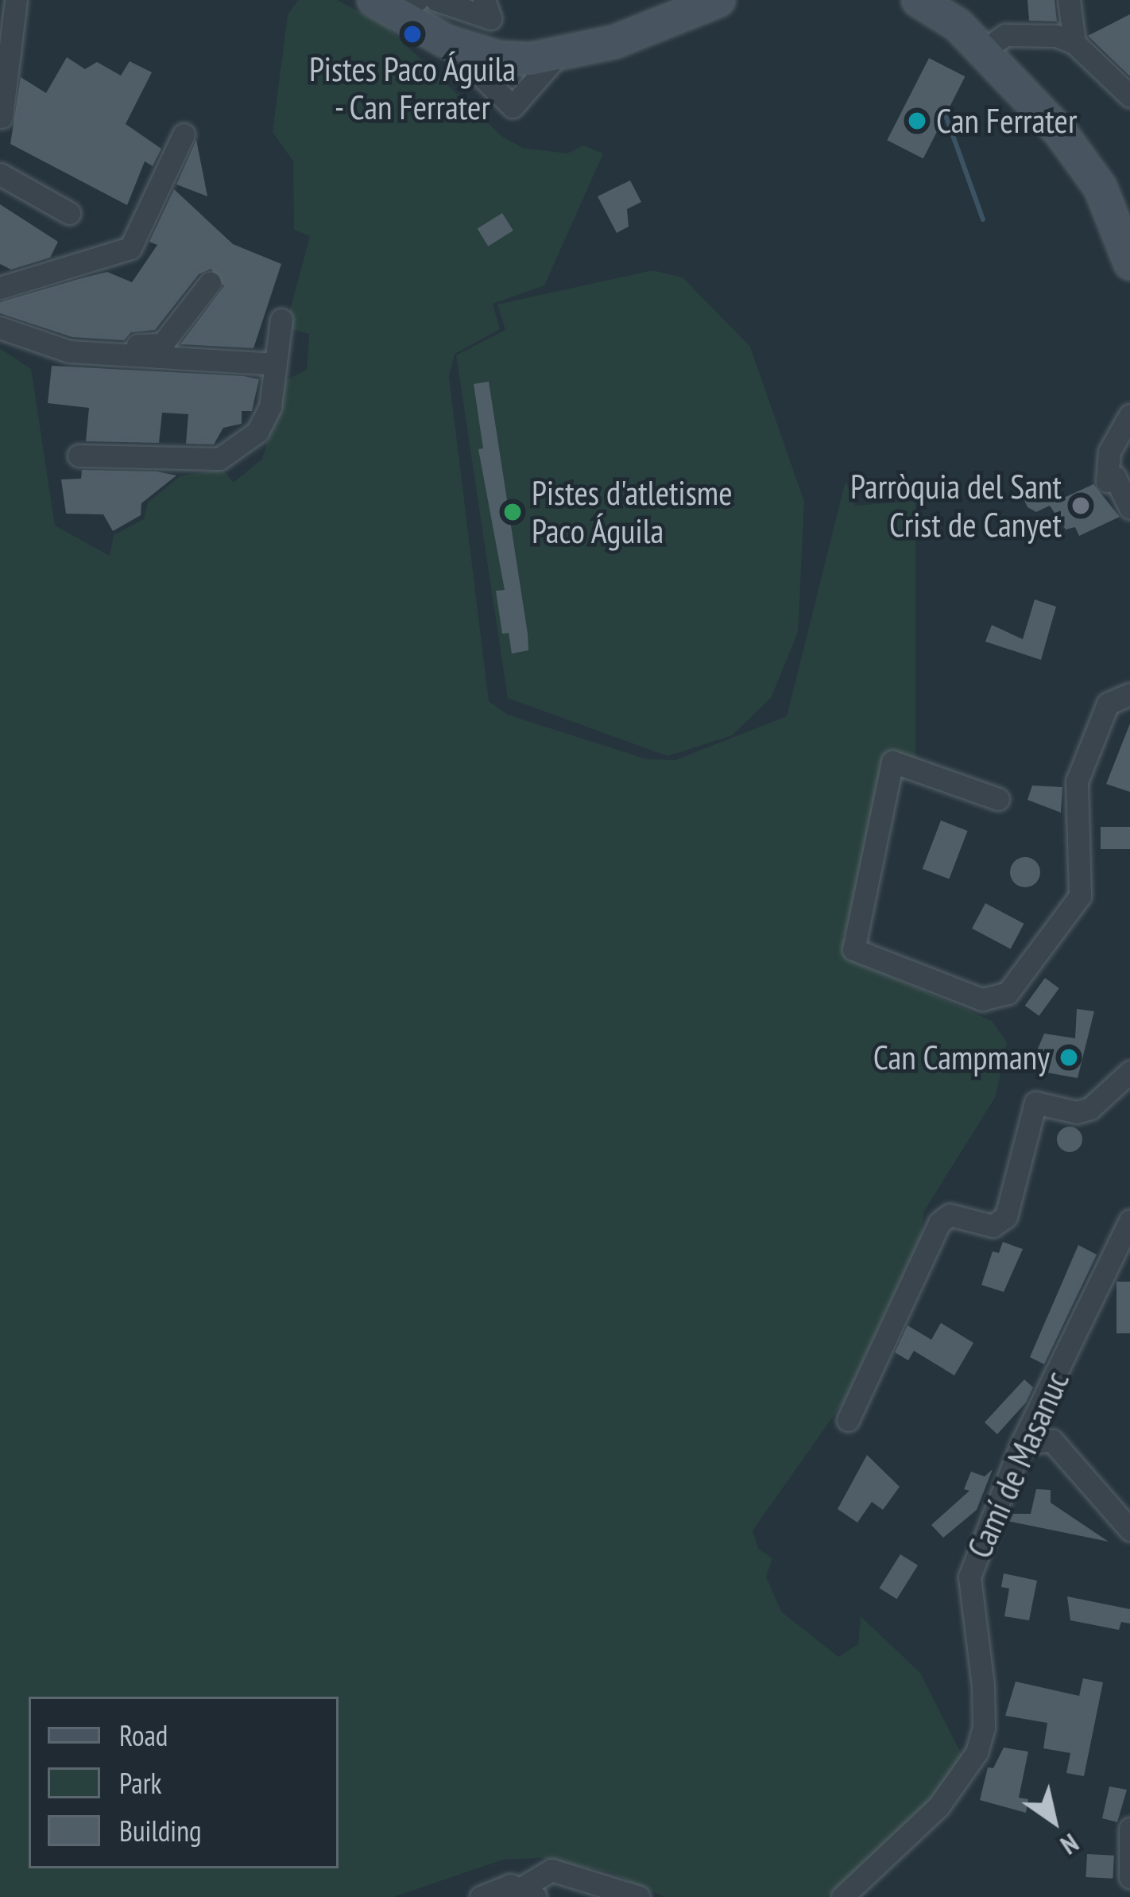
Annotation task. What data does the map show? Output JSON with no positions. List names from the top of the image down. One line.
{"streets":{"street":["Camí de Masanuc"]},"places":["Pistes Paco Águila - Can Ferrater","Can Ferrater","Parròquia del Sant Crist de Canyet","Pistes d'atletisme Paco Águila","Can Campmany"],"legend":["Road","Park","Building"],"north":"bottom right"}
